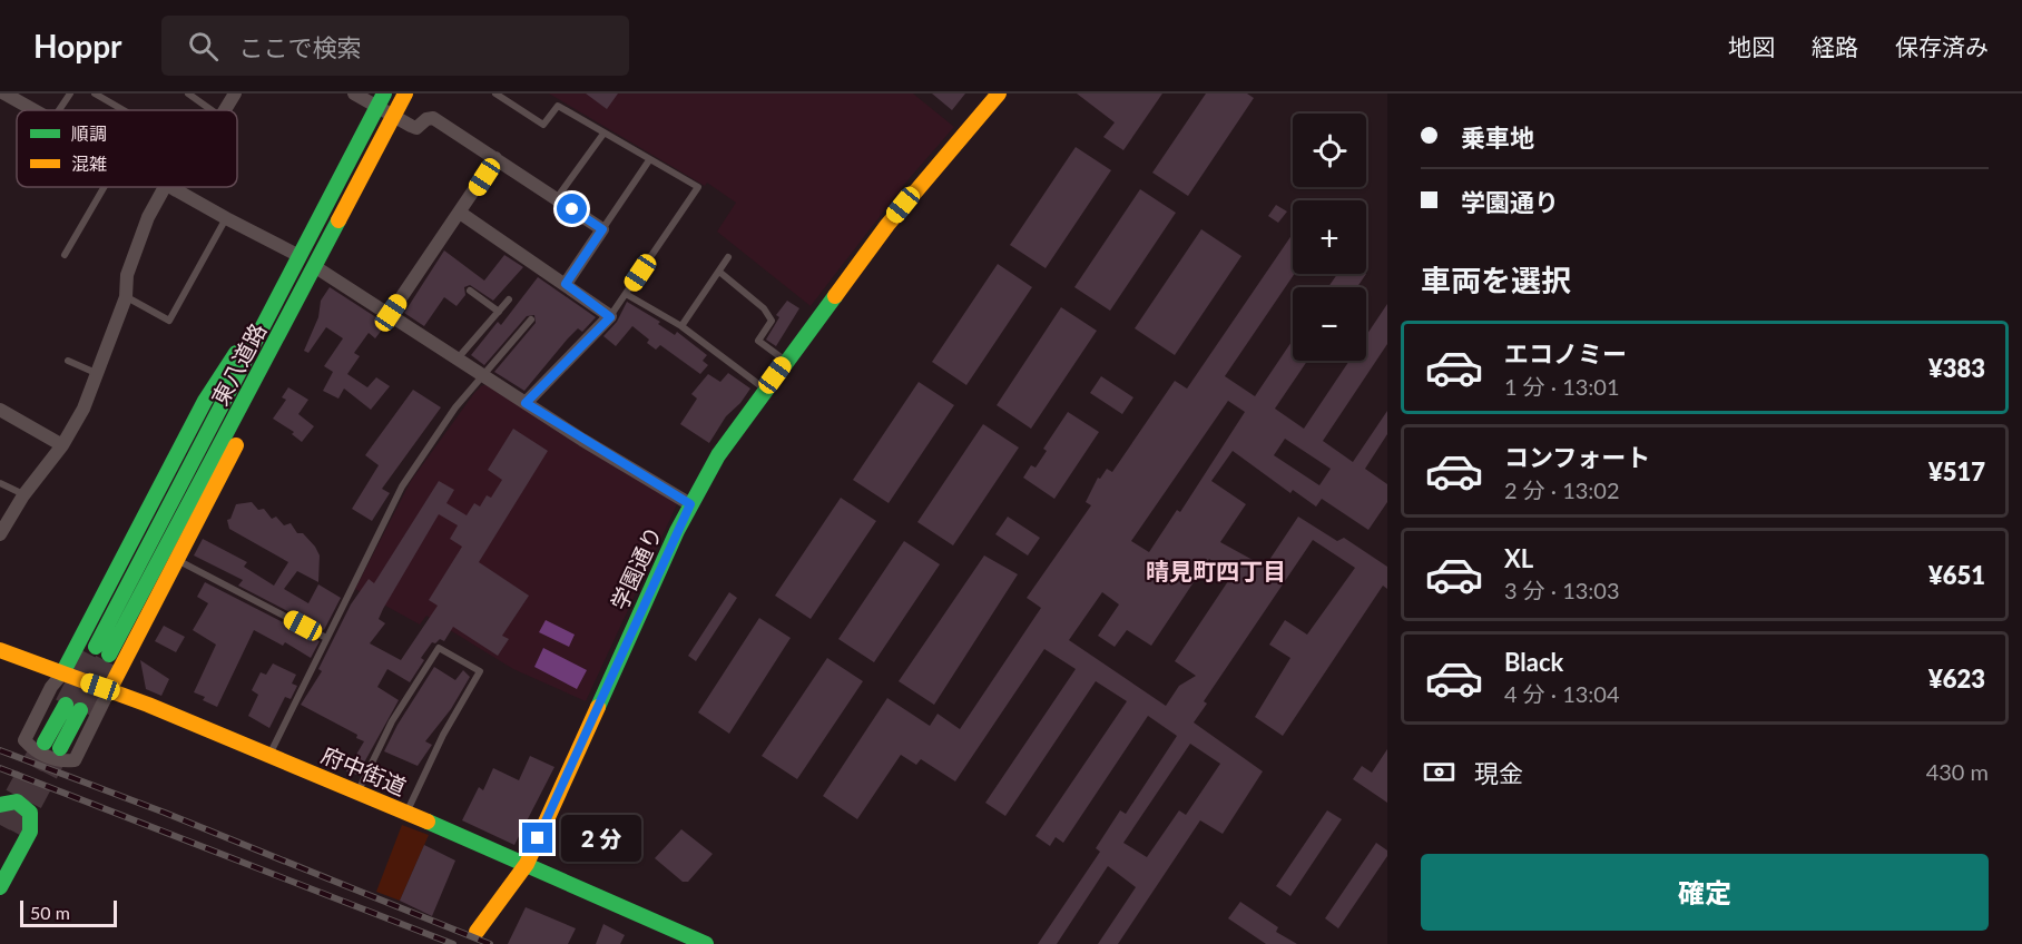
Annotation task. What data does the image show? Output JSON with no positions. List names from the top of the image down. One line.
{"streets":{"main road":["東八道路","学園通り","府中街道"]},"crossings":[["学園通り","府中街道"]],"districts":["晴見町四丁目"],"legend":["順調","混雑"],"scale_bar":"50 m","page":{"header":"Hoppr","search":"ここで検索","nav":["地図","経路","保存済み"],"banner":["乗車地","学園通り"],"map_buttons":["+","−"],"heading":"車両を選択","list":[{"name":"エコノミー","note":"1 分 · 13:01","value":"¥383"},{"name":"コンフォート","note":"2 分 · 13:02","value":"¥517"},{"name":"XL","note":"3 分 · 13:03","value":"¥651"},{"name":"Black","note":"4 分 · 13:04","value":"¥623"}],"pay":["現金","430 m"],"bubble":"2 分","buttons":"確定","scale":"50 m"}}
